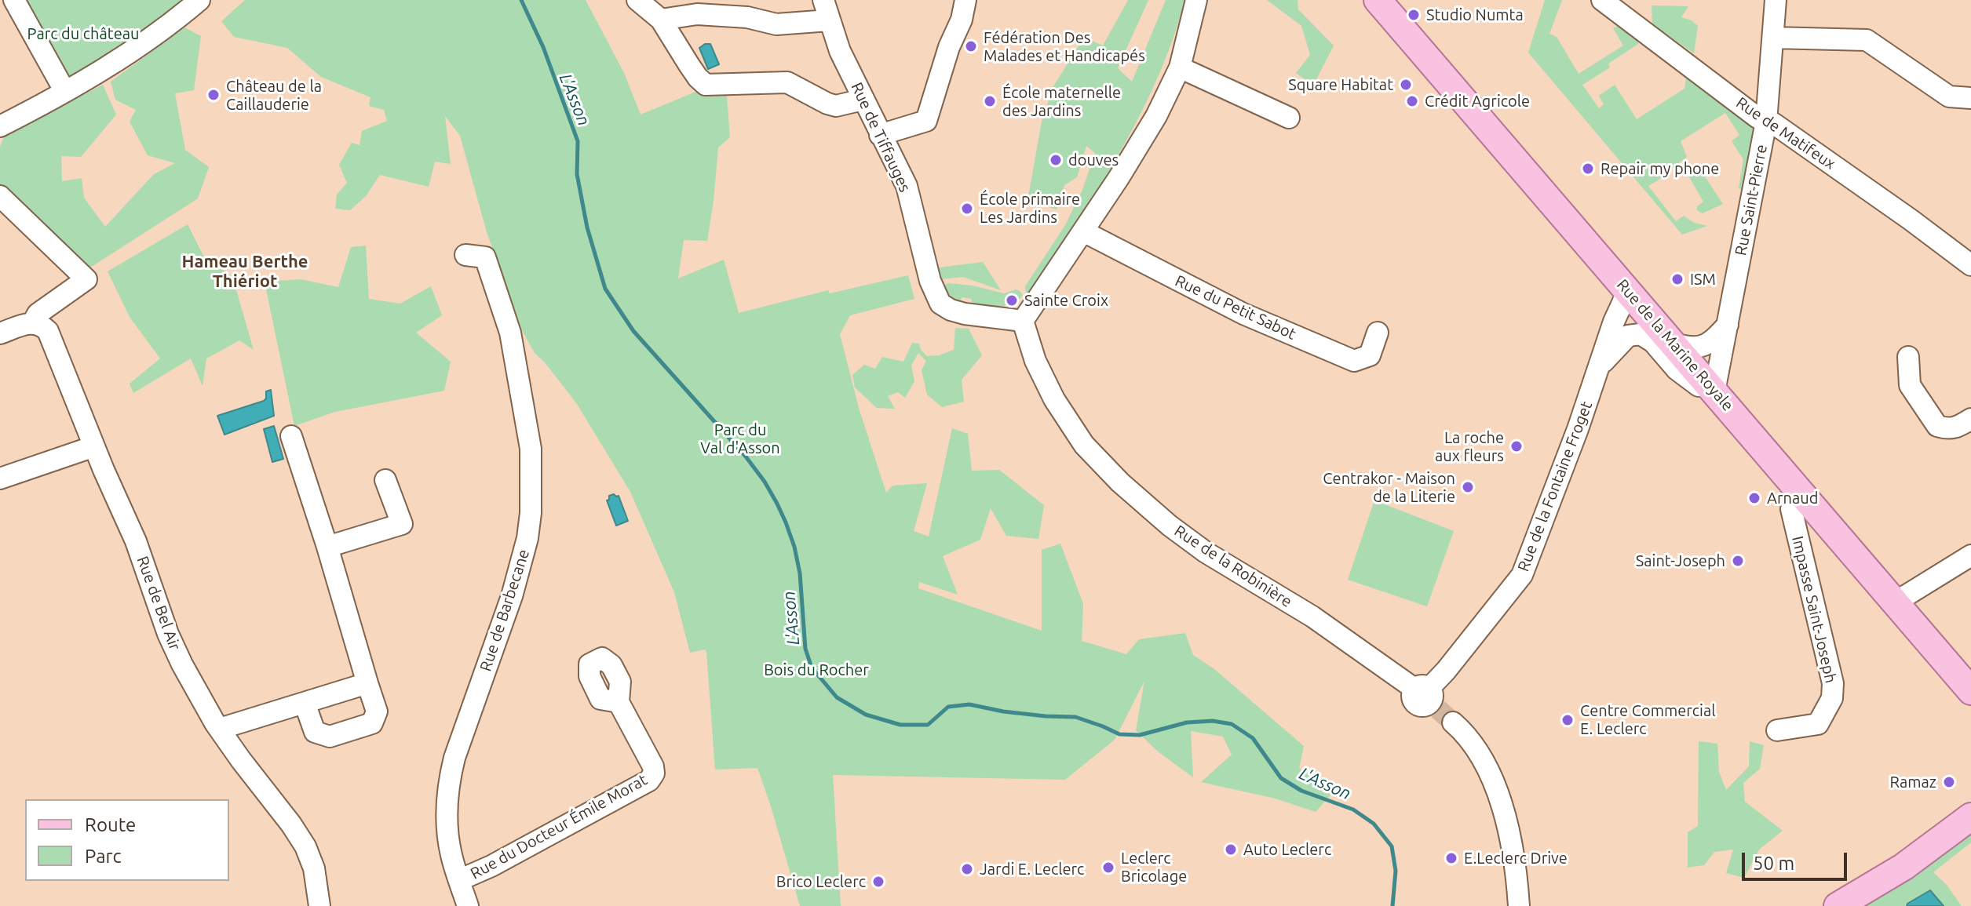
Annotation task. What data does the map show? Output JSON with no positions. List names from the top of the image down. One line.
{"streets":{"main road":["Rue de la Marine Royale"],"street":["Rue de Matifeux","Rue de Tiffauges","Rue Saint-Pierre","Rue du Petit Sabot","Rue de la Fontaine Froget","Rue de la Robinière","Rue de Bel Air","Impasse Saint-Joseph","Rue de Barbecane","Rue du Docteur Émile Morat"]},"crossings":[["Rue de Matifeux","Rue Saint-Pierre"],["Rue de Tiffauges","Rue de la Robinière"],["Rue Saint-Pierre","Rue de la Marine Royale"],["Rue Saint-Pierre","Rue de la Fontaine Froget"],["Rue de la Marine Royale","Rue de la Fontaine Froget"],["Rue de la Marine Royale","Impasse Saint-Joseph"],["Rue de la Fontaine Froget","Rue de la Robinière"],["Rue de Barbecane","Rue du Docteur Émile Morat"]],"districts":["Hameau Berthe Thiériot"],"water":["L'Asson"],"parks":["Parc du château","Parc du Val d'Asson","Bois du Rocher"],"places":["Studio Numta","Fédération Des Malades et Handicapés","Square Habitat","Château de la Caillauderie","École maternelle des Jardins","Crédit Agricole","douves","Repair my phone","École primaire Les Jardins","ISM","Sainte Croix","La roche aux fleurs","Centrakor - Maison de la Literie","Arnaud","Saint-Joseph","Centre Commercial E. Leclerc","Ramaz","Auto Leclerc","E.Leclerc Drive","Leclerc Bricolage","Jardi E. Leclerc","Brico Leclerc"],"legend":["Route","Parc"],"scale_bar":"50 m"}
